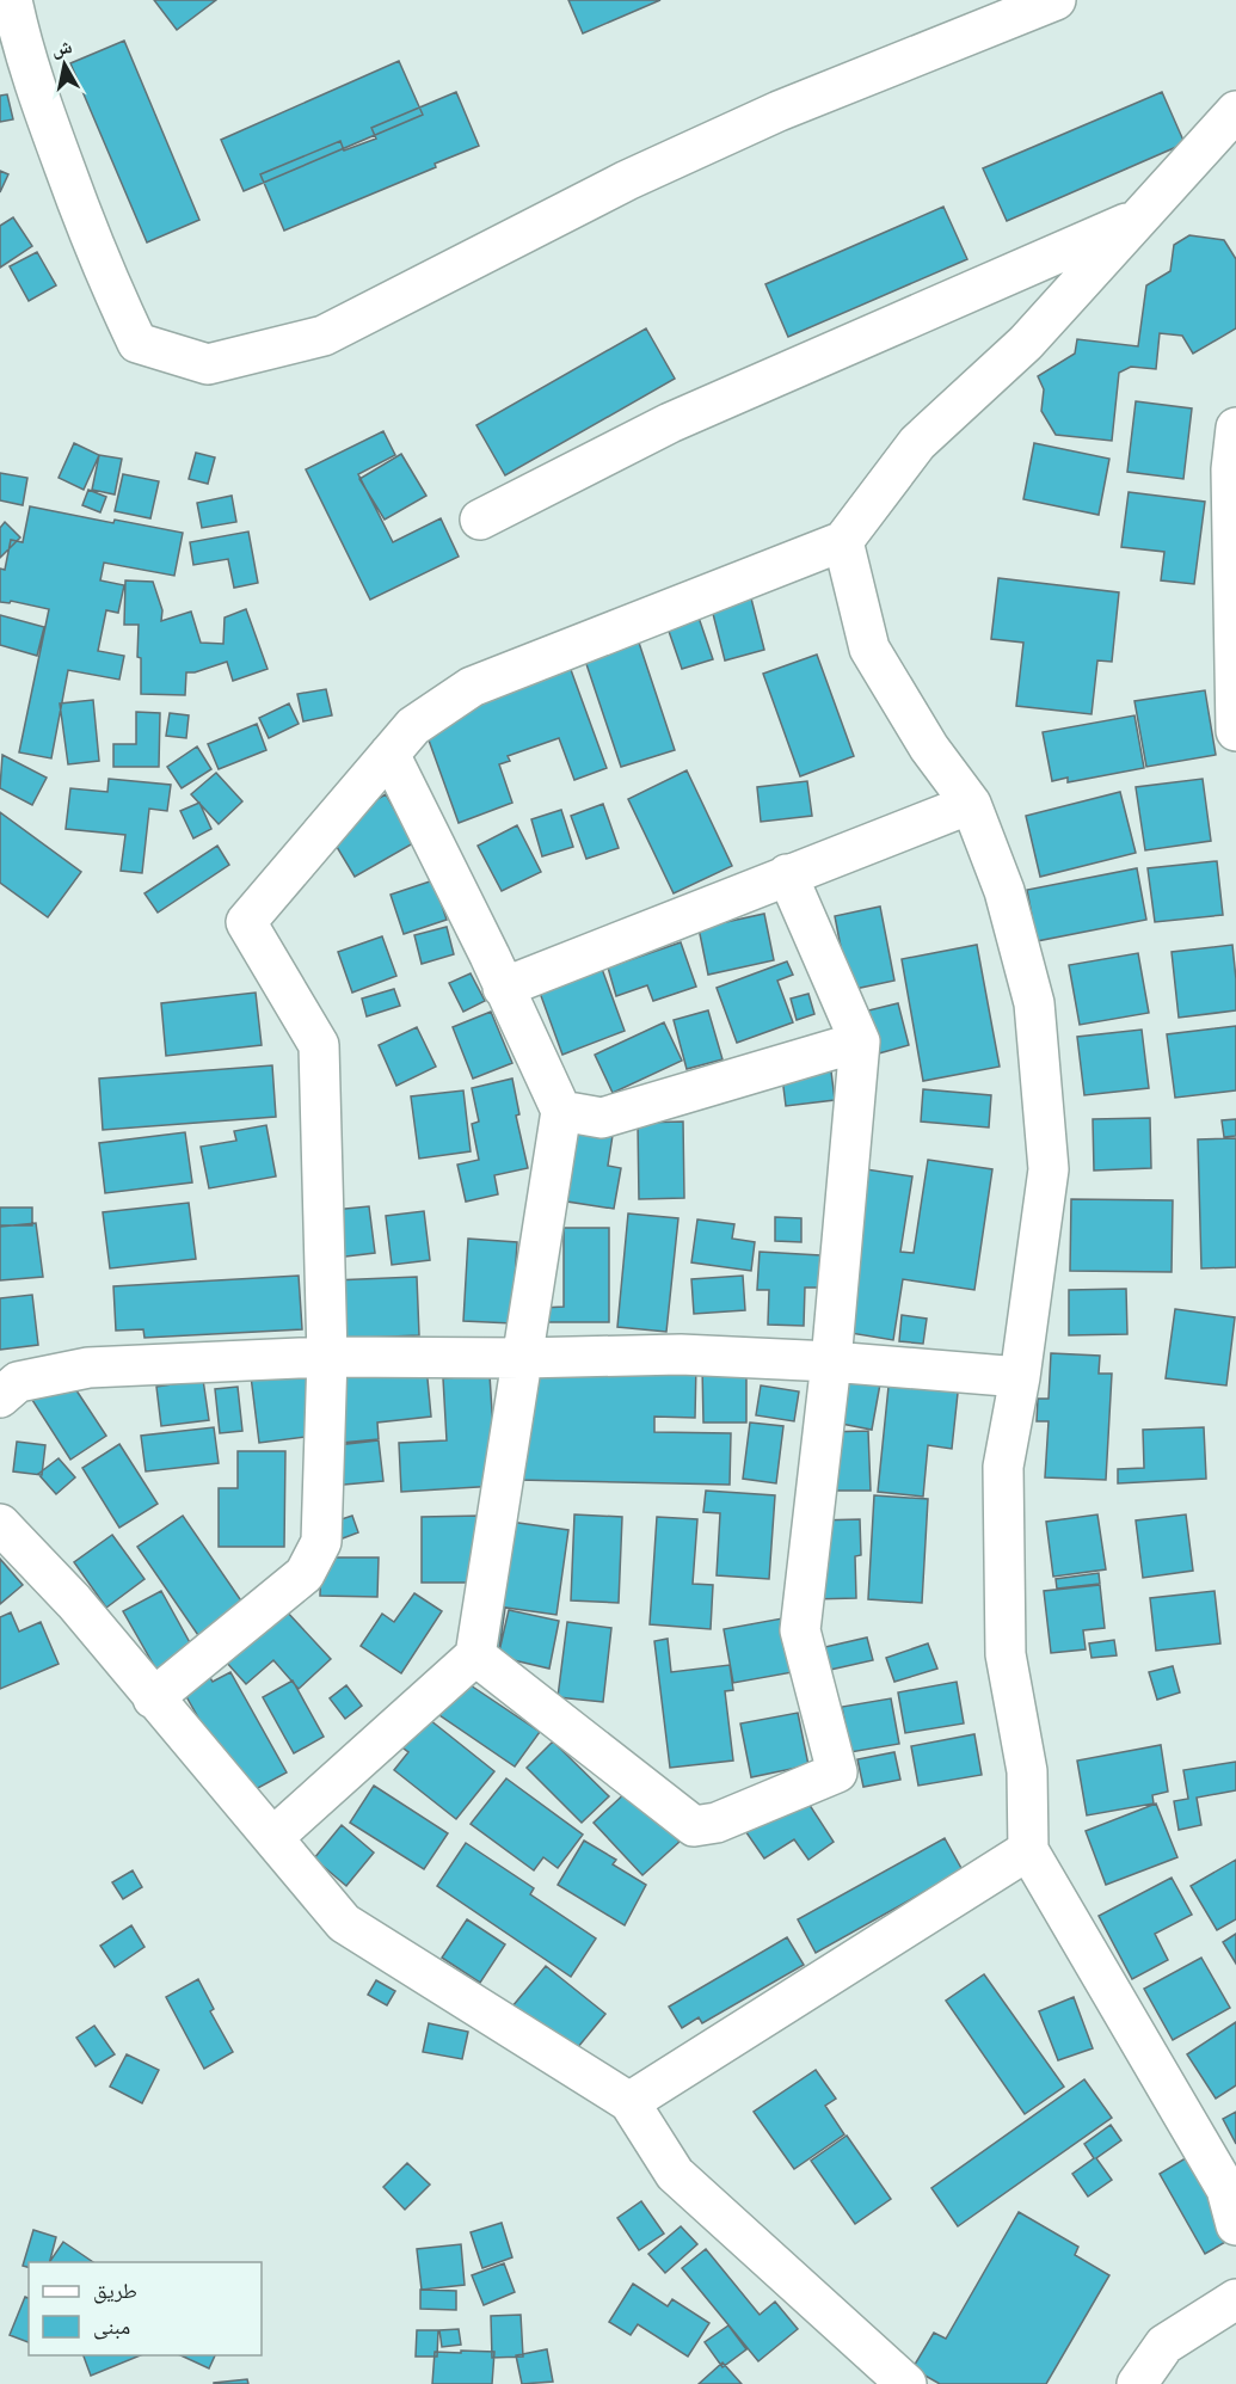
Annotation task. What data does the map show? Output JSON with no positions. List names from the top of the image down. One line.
{"legend":["طريق","مبنى"],"north":"top"}
